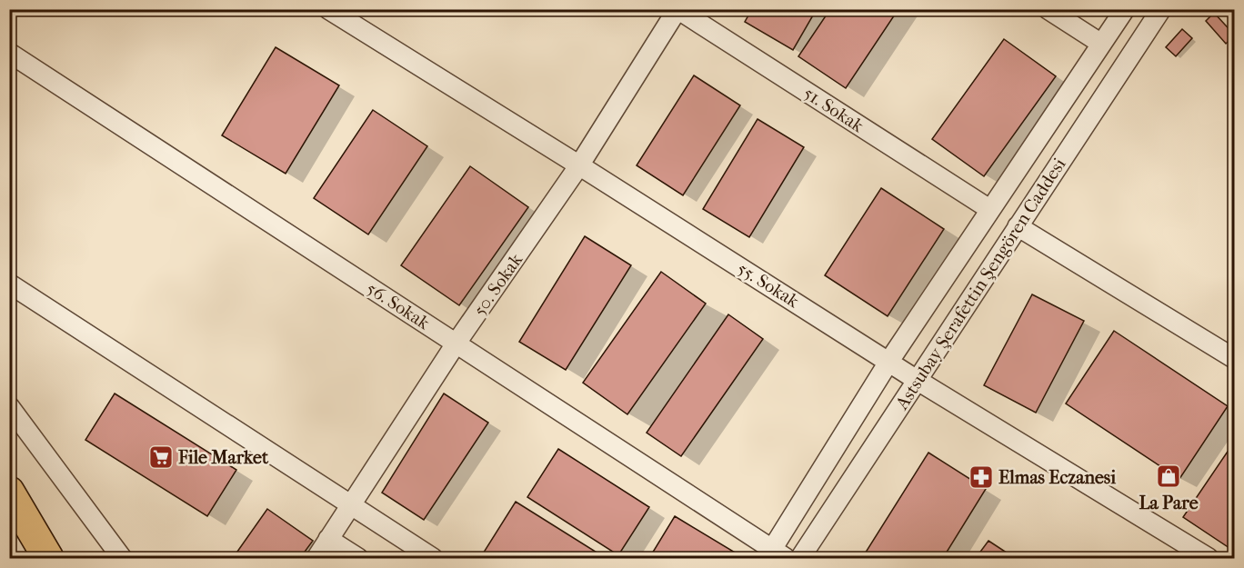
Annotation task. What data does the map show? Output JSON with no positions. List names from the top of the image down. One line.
{"streets":{"street":["51. Sokak","Astsubay Şerafettin Şengören Caddesi","50. Sokak","55. Sokak","56. Sokak"]},"crossings":[["51. Sokak","Astsubay Şerafettin Şengören Caddesi"],["51. Sokak","50. Sokak"],["Astsubay Şerafettin Şengören Caddesi","55. Sokak"],["Astsubay Şerafettin Şengören Caddesi","56. Sokak"],["50. Sokak","55. Sokak"],["50. Sokak","56. Sokak"]],"places":{"supermarket":["File Market"],"shop":["La Pare"],"pharmacy":["Elmas Eczanesi"]}}
